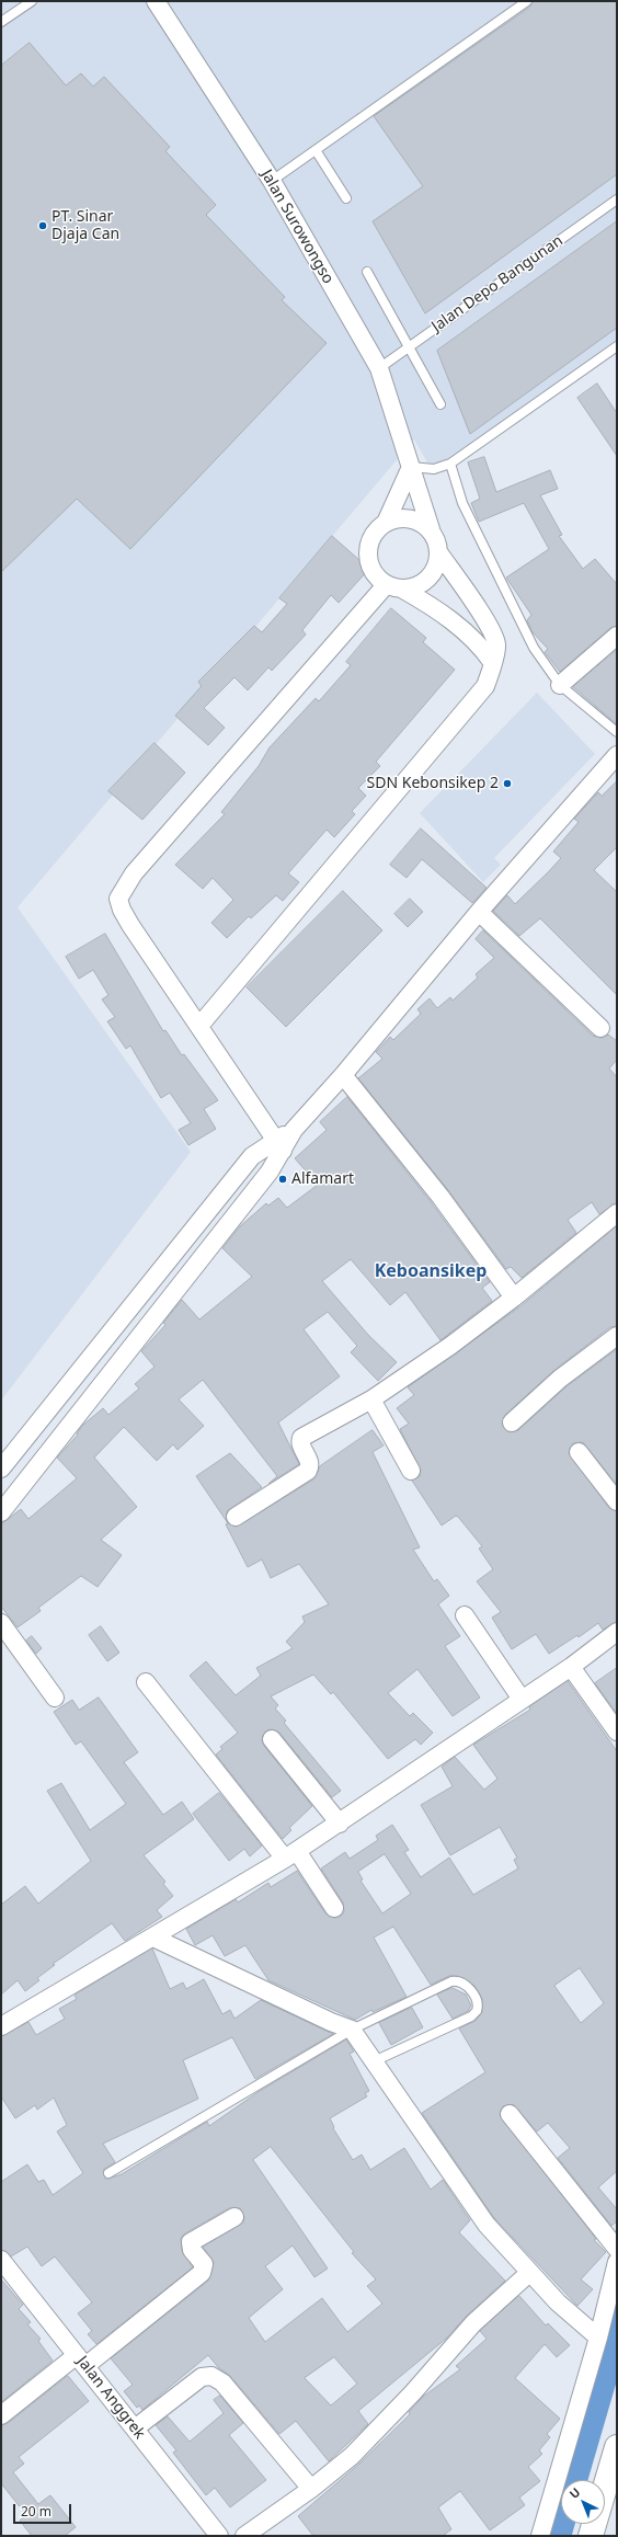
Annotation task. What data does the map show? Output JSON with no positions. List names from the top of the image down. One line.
{"streets":{"street":["Jalan Surowongso","Jalan Anggrek"],"lane":["Jalan Depo Bangunan"]},"crossings":[["Jalan Surowongso","Jalan Depo Bangunan"]],"districts":["Keboansikep"],"places":["PT. Sinar Djaja Can","SDN Kebonsikep 2","Alfamart"],"scale_bar":"20 m","north":"top left"}
